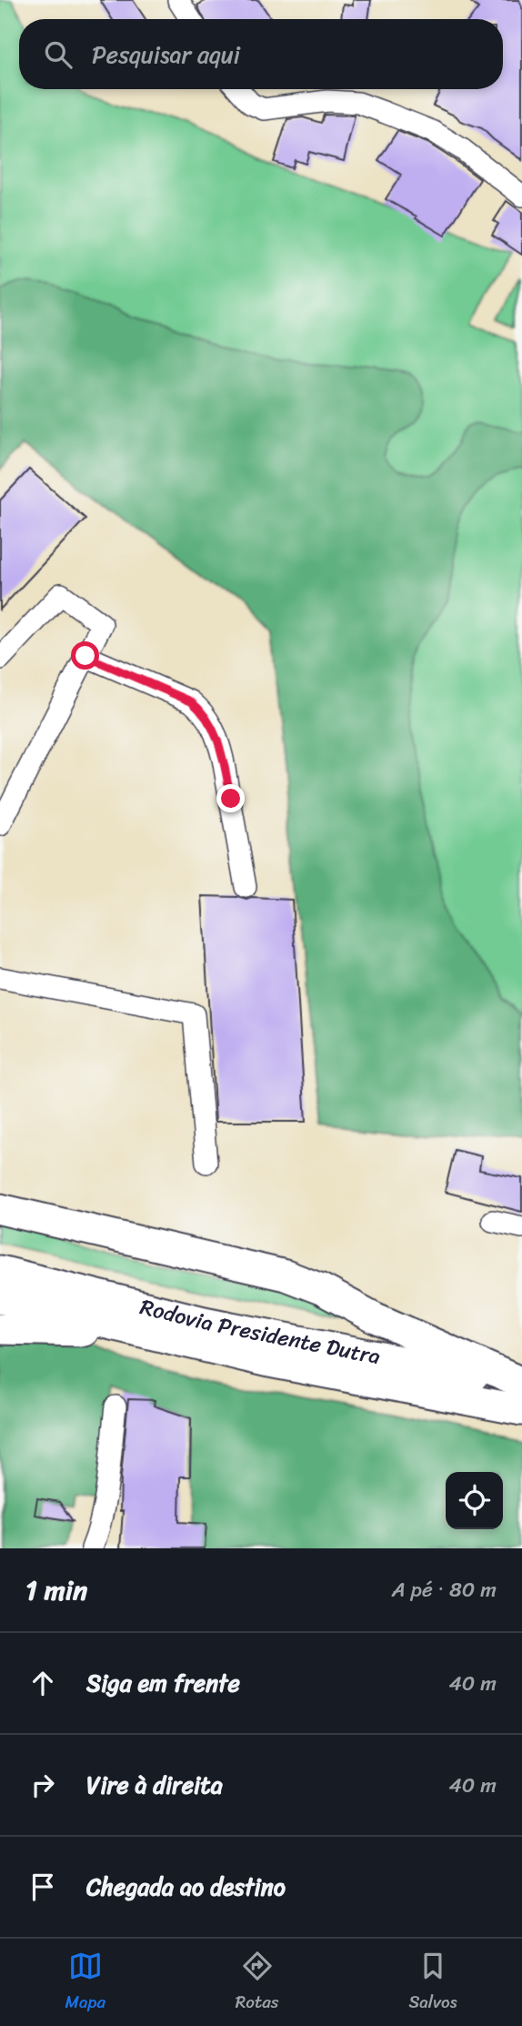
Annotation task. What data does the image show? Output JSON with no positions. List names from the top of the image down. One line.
{"streets":{"highway":["Rodovia Presidente Dutra"]},"page":{"search":"Pesquisar aqui","heading":["1 min","A pé · 80 m"],"list":[["Siga em frente","40 m"],["Vire à direita","40 m"],"Chegada ao destino"],"nav":["Mapa","Rotas","Salvos"]}}
